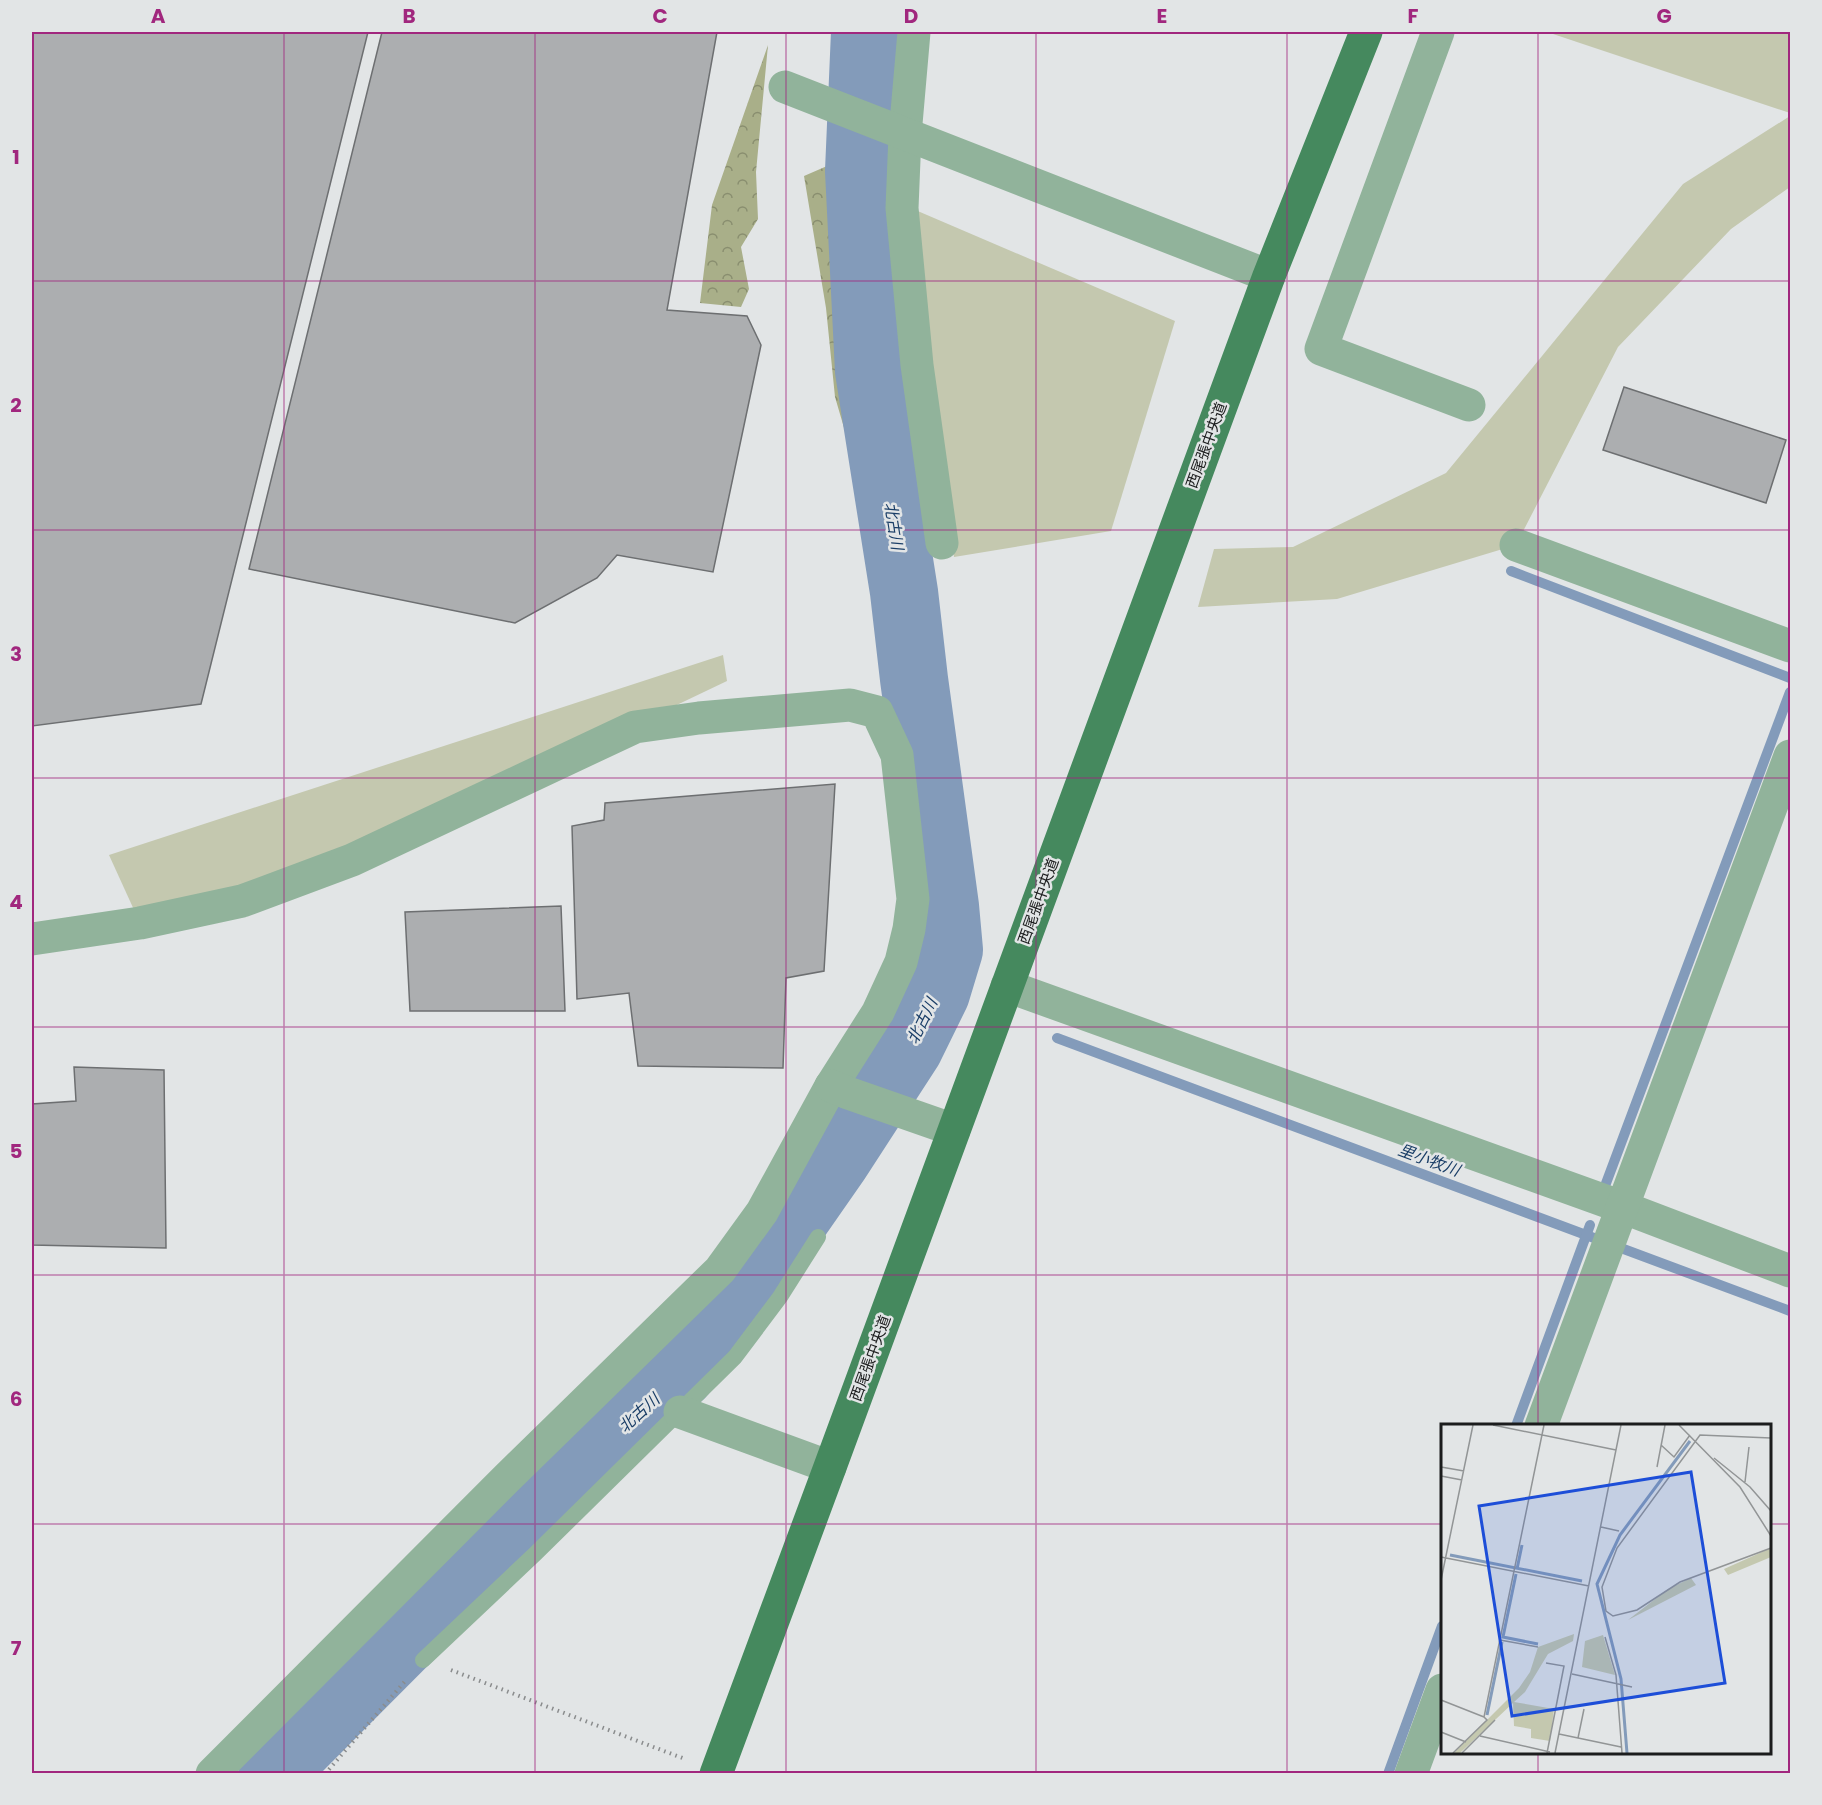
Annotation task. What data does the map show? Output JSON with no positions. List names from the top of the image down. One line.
{"streets":{"main road":["西尾張中央道"]},"water":["北古川","里小牧川"],"grid":{"columns":["A","B","C","D","E","F","G"],"rows":["1","2","3","4","5","6","7"]}}
